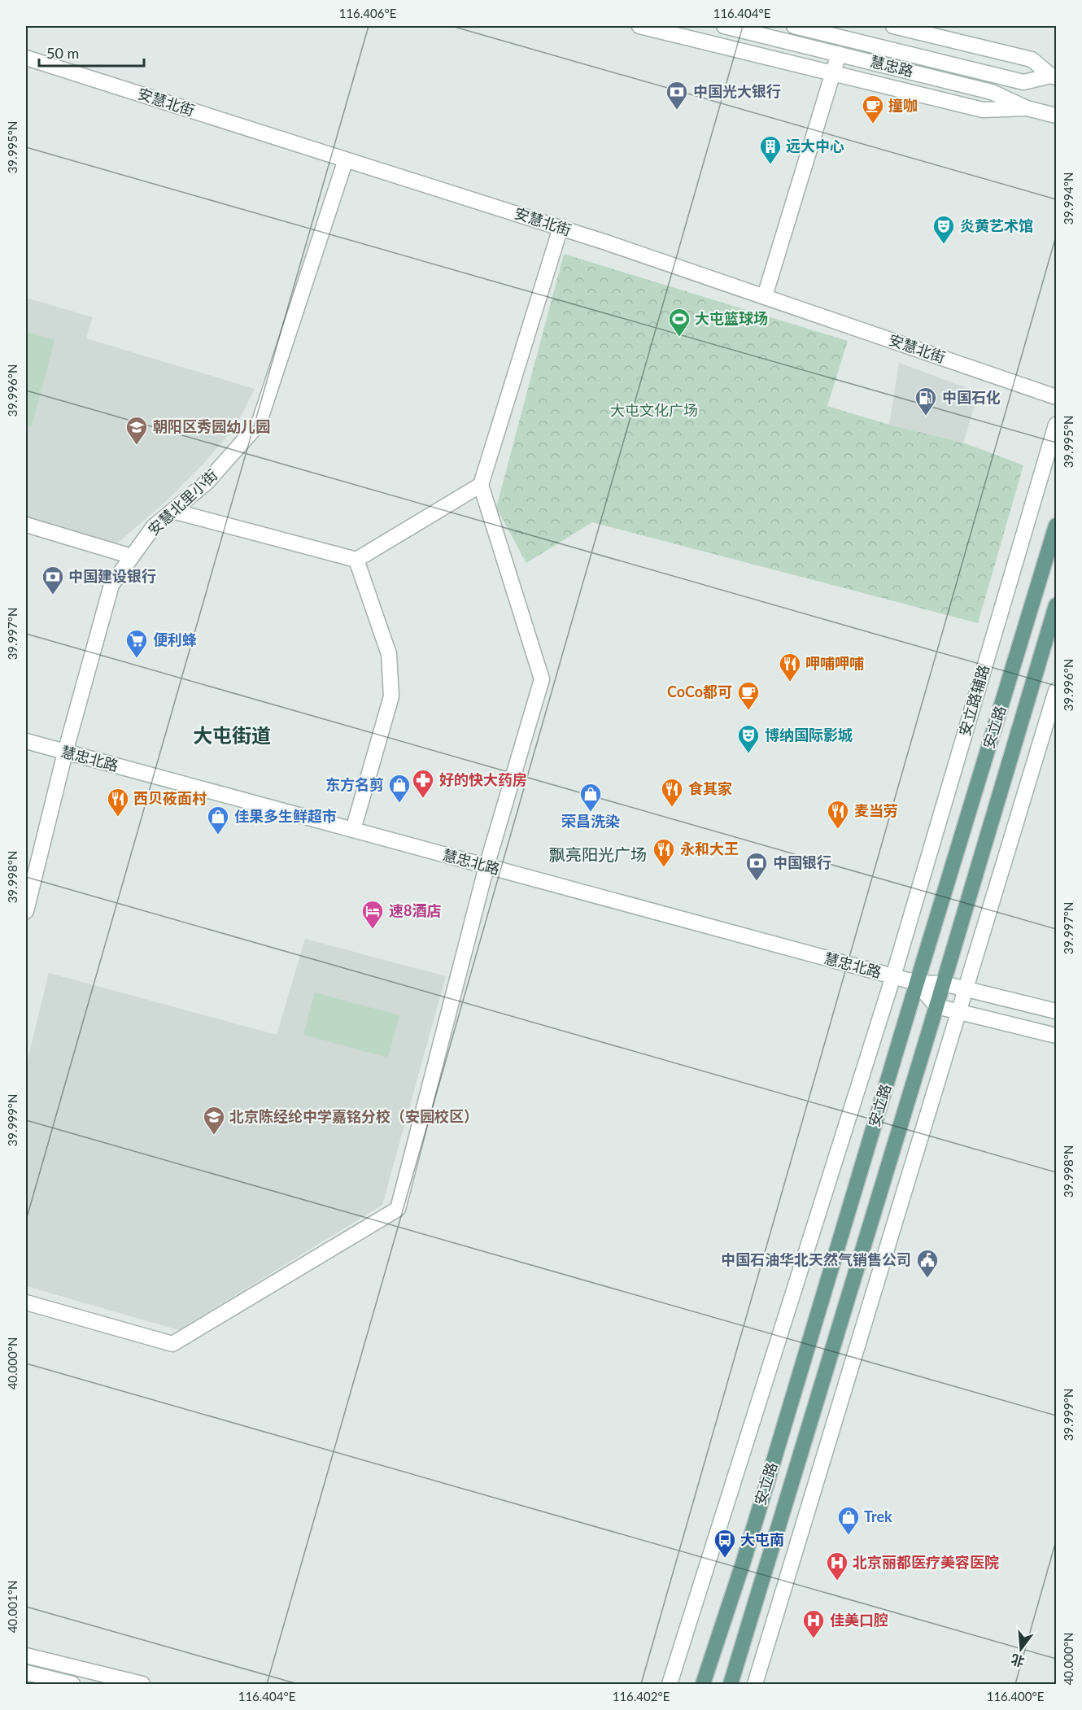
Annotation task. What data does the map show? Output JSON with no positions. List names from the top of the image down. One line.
{"streets":{"main road":["安立路"],"street":["慧忠路","安慧北街","安慧北里小街","安立路辅路","慧忠北路"]},"crossings":[["安慧北街","安慧北里小街"],["安慧北里小街","慧忠北路"],["安立路辅路","安立路"],["安立路辅路","慧忠北路"],["安立路","慧忠北路"]],"districts":["大屯街道","飘亮阳光广场"],"parks":["大屯文化广场"],"places":{"bank":["中国光大银行","中国建设银行","中国银行"],"cafe":["撞咖","CoCo都可"],"building":["远大中心"],"theatre":["炎黄艺术馆","博纳国际影城"],"sports":["大屯篮球场"],"fuel station":["中国石化"],"school or university":["朝阳区秀园幼儿园","北京陈经纶中学嘉铭分校（安园校区）"],"supermarket":["便利蜂"],"restaurant":["呷哺呷哺","食其家","西贝莜面村","麦当劳","永和大王"],"pharmacy":["好的快大药房"],"shop":["东方名剪","荣昌洗染","佳果多生鲜超市","Trek"],"hotel":["速8酒店"],"public building":["中国石油华北天然气销售公司"],"bus stop":["大屯南"],"hospital":["北京丽都医疗美容医院","佳美口腔"]},"scale_bar":"50 m","north":"bottom","coordinates":["116.406°E","116.404°E","39.995°N","39.994°N","39.996°N","39.997°N","39.998°N","39.999°N","40.000°N","40.001°N","116.402°E","116.400°E"]}
